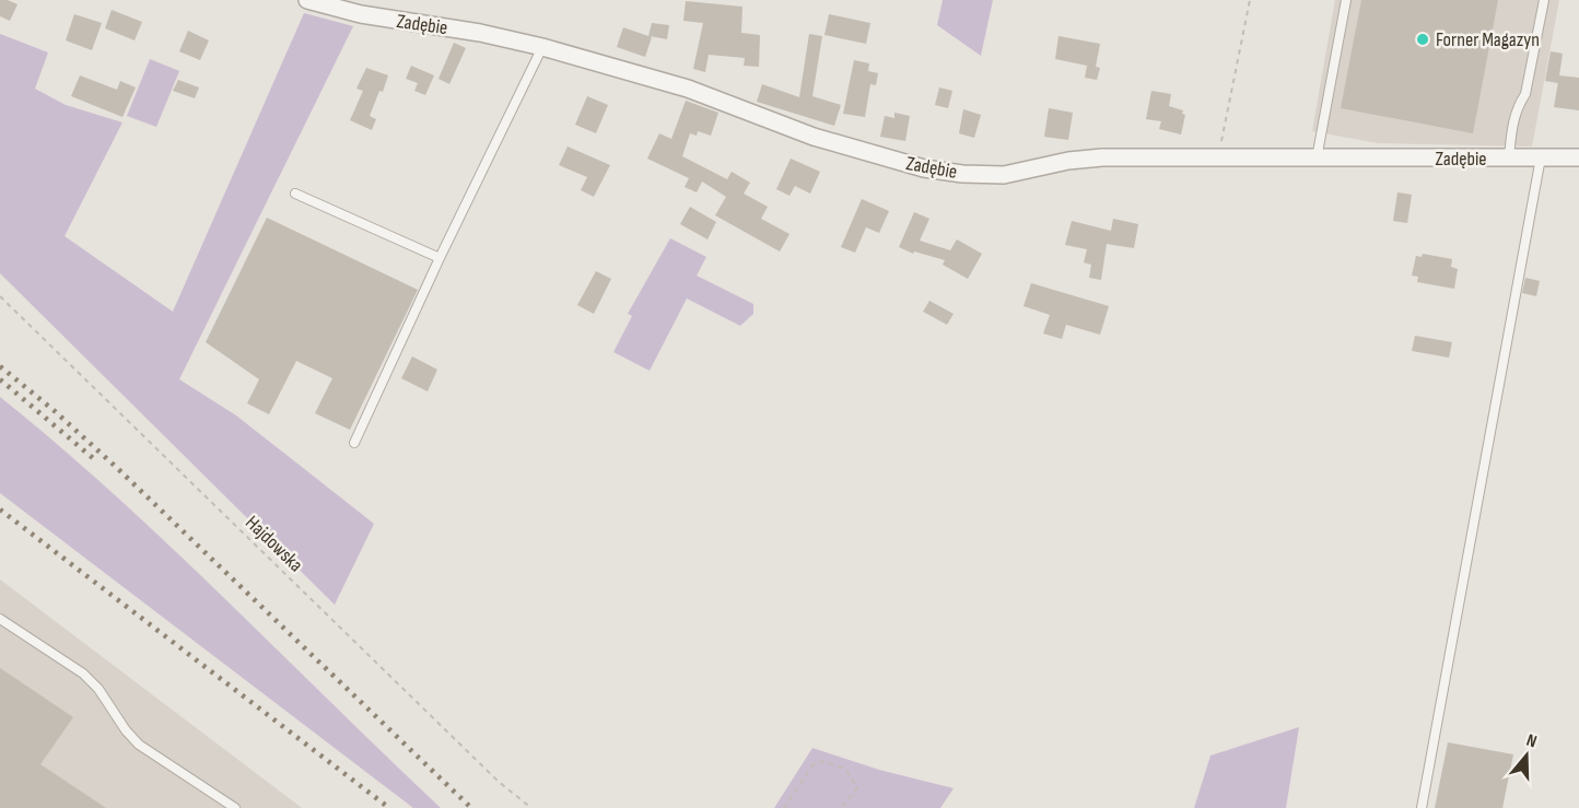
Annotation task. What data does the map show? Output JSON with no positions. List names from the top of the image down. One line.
{"streets":{"street":["Zadębie"],"path":["Hajdowska"]},"places":["Forner Magazyn"],"north":"top"}
